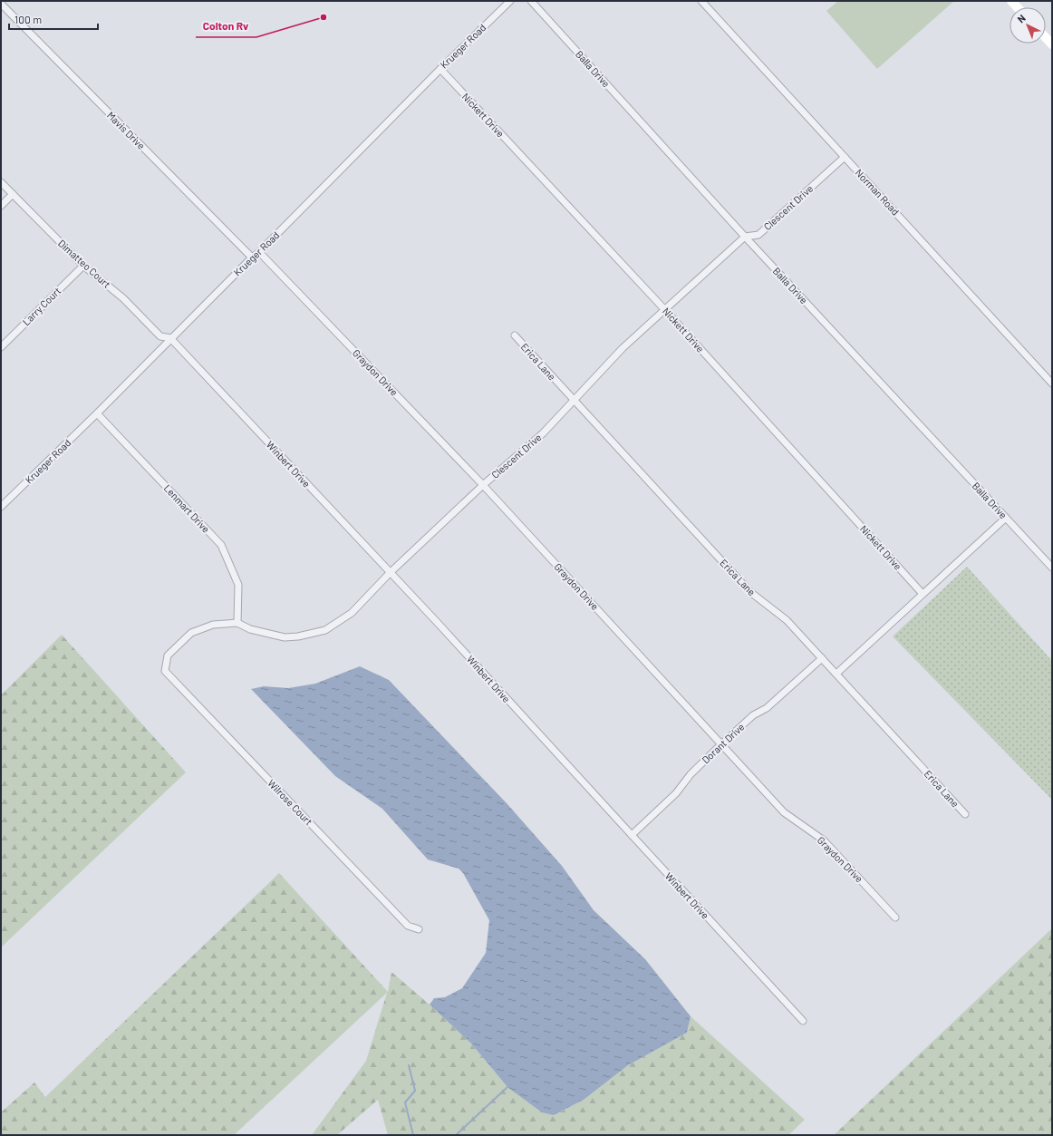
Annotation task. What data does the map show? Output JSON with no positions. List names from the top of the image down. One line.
{"streets":{"street":["Krueger Road","Balla Drive","Nickett Drive","Mavis Drive","Norman Road","Clescent Drive","Dimatteo Court","Larry Court","Erica Lane","Graydon Drive","Winbert Drive","Lenmart Drive","Dorant Drive","Wilrose Court"]},"crossings":[["Krueger Road","Nickett Drive"],["Krueger Road","Mavis Drive"],["Krueger Road","Dimatteo Court"],["Krueger Road","Graydon Drive"],["Krueger Road","Winbert Drive"],["Krueger Road","Lenmart Drive"],["Balla Drive","Clescent Drive"],["Nickett Drive","Clescent Drive"],["Norman Road","Clescent Drive"],["Clescent Drive","Erica Lane"],["Clescent Drive","Graydon Drive"],["Clescent Drive","Winbert Drive"],["Clescent Drive","Lenmart Drive"],["Clescent Drive","Wilrose Court"],["Dimatteo Court","Larry Court"],["Dimatteo Court","Winbert Drive"],["Erica Lane","Dorant Drive"],["Graydon Drive","Dorant Drive"],["Winbert Drive","Dorant Drive"]],"places":["Colton Rv"],"scale_bar":"100 m","north":"top left"}
